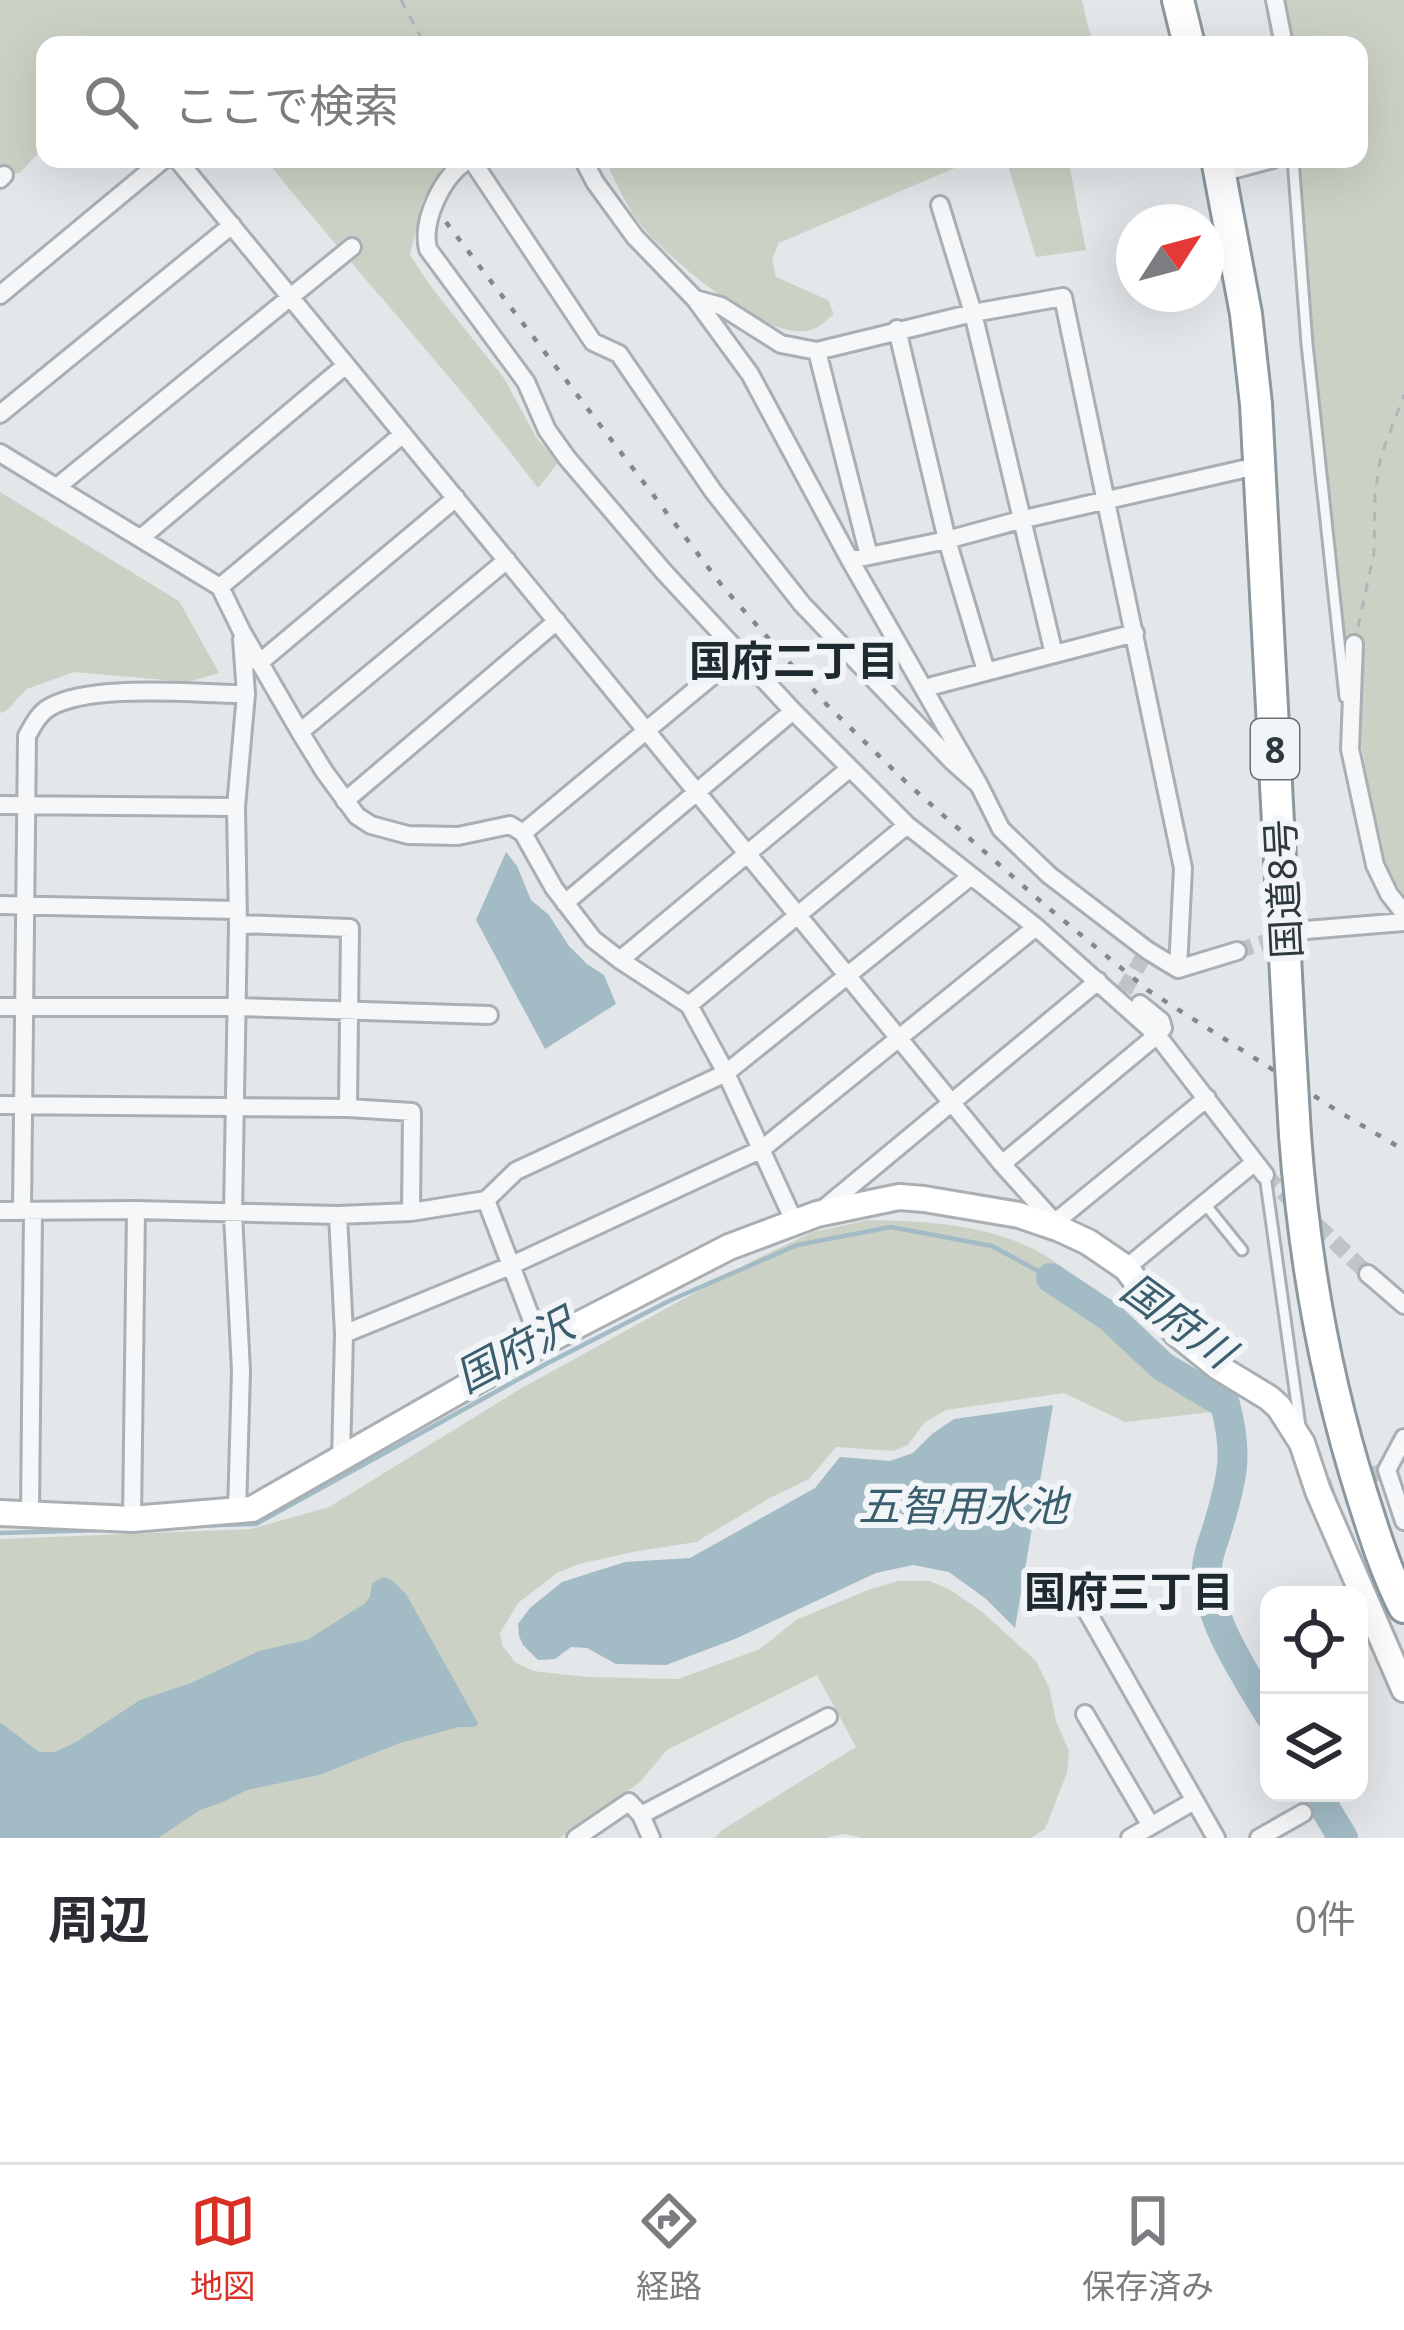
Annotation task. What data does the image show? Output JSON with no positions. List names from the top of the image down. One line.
{"streets":{"highway":["8","国道8号"]},"districts":["国府二丁目","国府三丁目"],"water":["国府川","国府沢","五智用水池"],"north":"top right","page":{"search":"ここで検索","heading":["周辺","0件"],"nav":["地図","経路","保存済み"]}}
